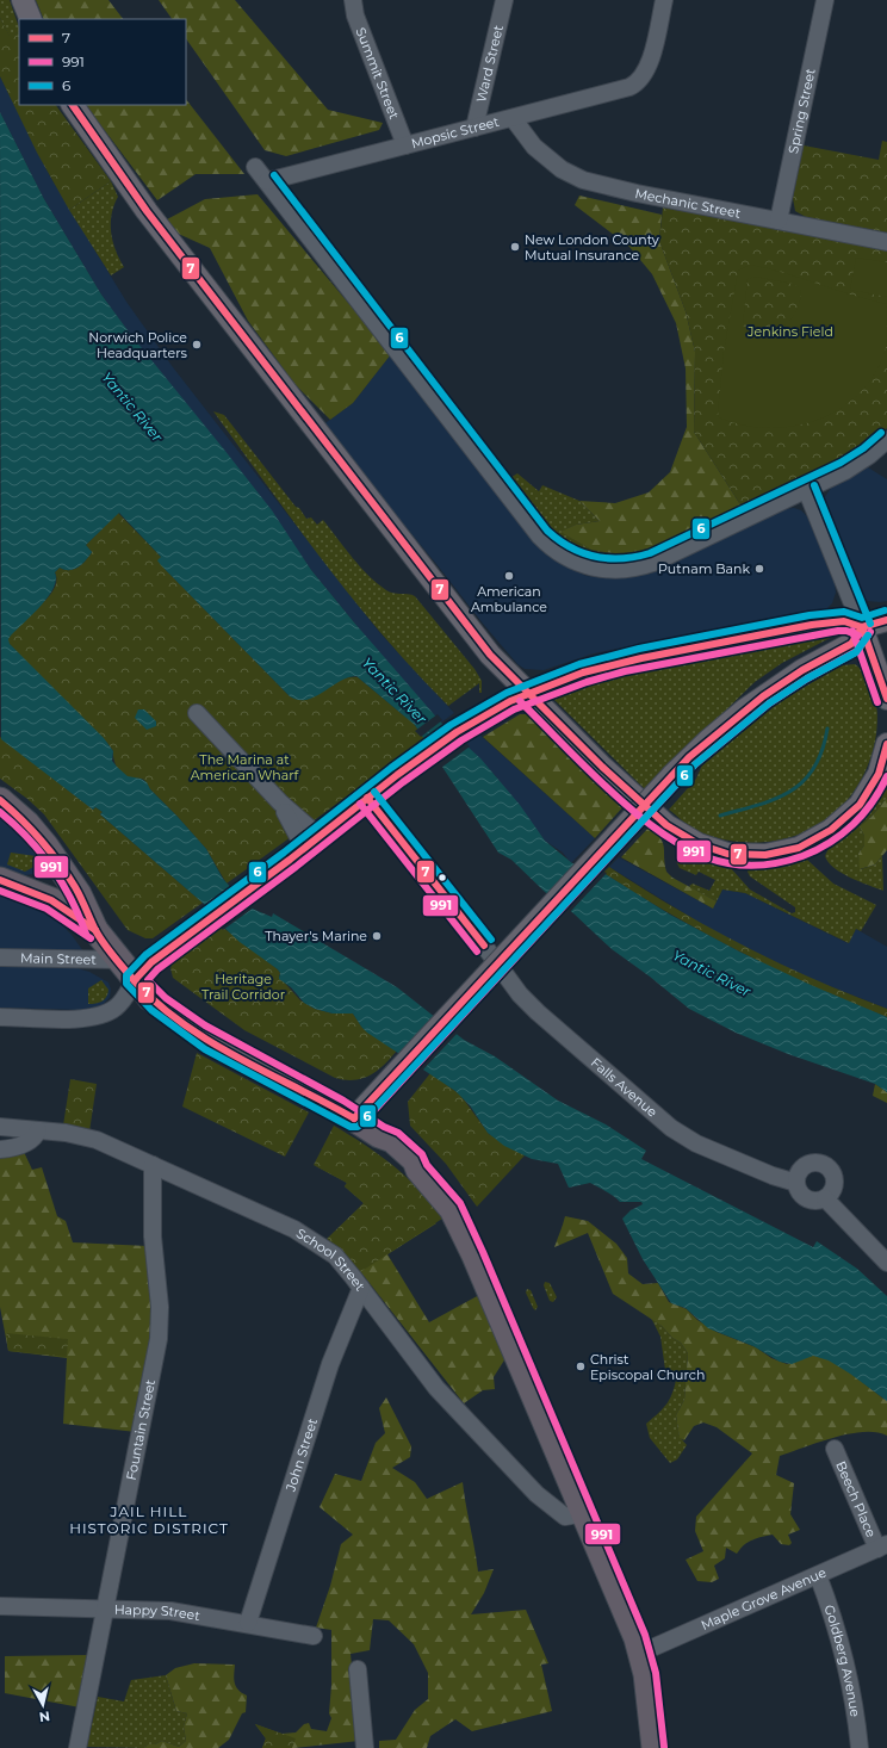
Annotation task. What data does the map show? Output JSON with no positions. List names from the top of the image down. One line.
{"streets":{"street":["Ward Street","Summit Street","Spring Street","Mopsic Street","Mechanic Street","Main Street","Falls Avenue","School Street","Fountain Street","John Street","Beech Place","Maple Grove Avenue","Happy Street","Goldberg Avenue"]},"crossings":[["Ward Street","Mopsic Street"],["Summit Street","Mopsic Street"],["Spring Street","Mechanic Street"],["Mopsic Street","Mechanic Street"],["School Street","Fountain Street"],["School Street","John Street"],["Fountain Street","Happy Street"],["John Street","Happy Street"],["Beech Place","Maple Grove Avenue"],["Maple Grove Avenue","Goldberg Avenue"]],"districts":["JAIL HILL HISTORIC DISTRICT"],"water":["Yantic River"],"parks":["Jenkins Field","The Marina at American Wharf","Heritage Trail Corridor"],"places":["New London County Mutual Insurance","Norwich Police Headquarters","Putnam Bank","American Ambulance","Thayer's Marine","Christ Episcopal Church"],"lines":["transit line 7","transit line 6","transit line 991"],"legend":["7","991","6"],"north":"bottom"}
